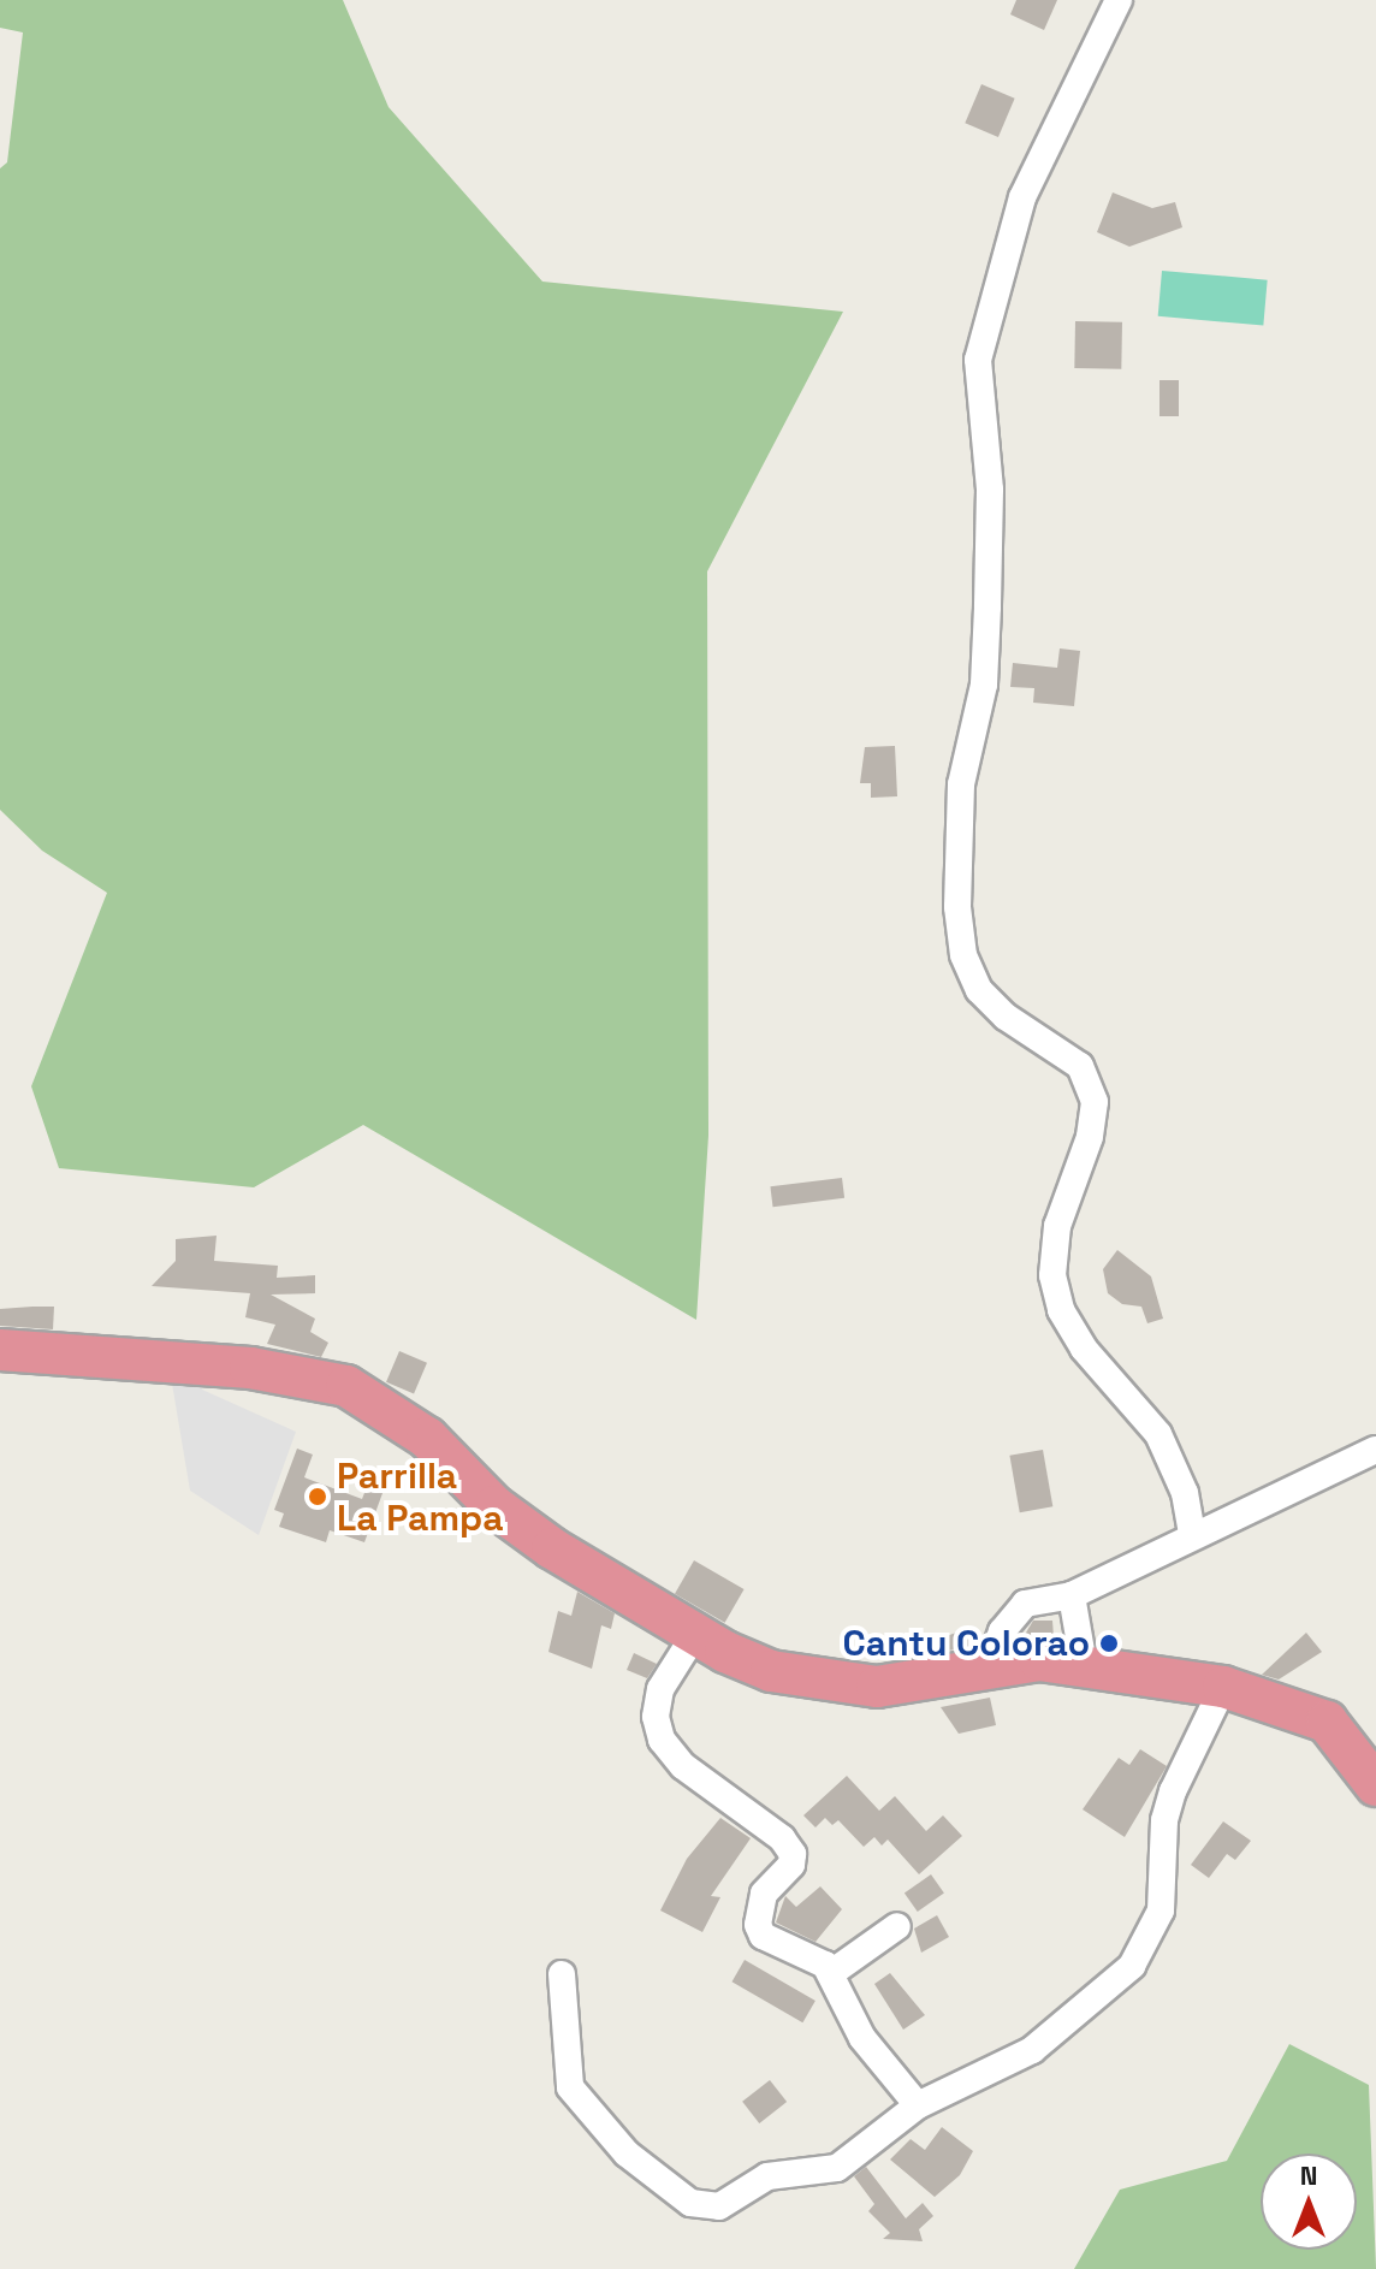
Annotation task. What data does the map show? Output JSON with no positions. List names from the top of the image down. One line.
{"places":["Parrilla La Pampa","Cantu Colorao"],"north":"top"}
